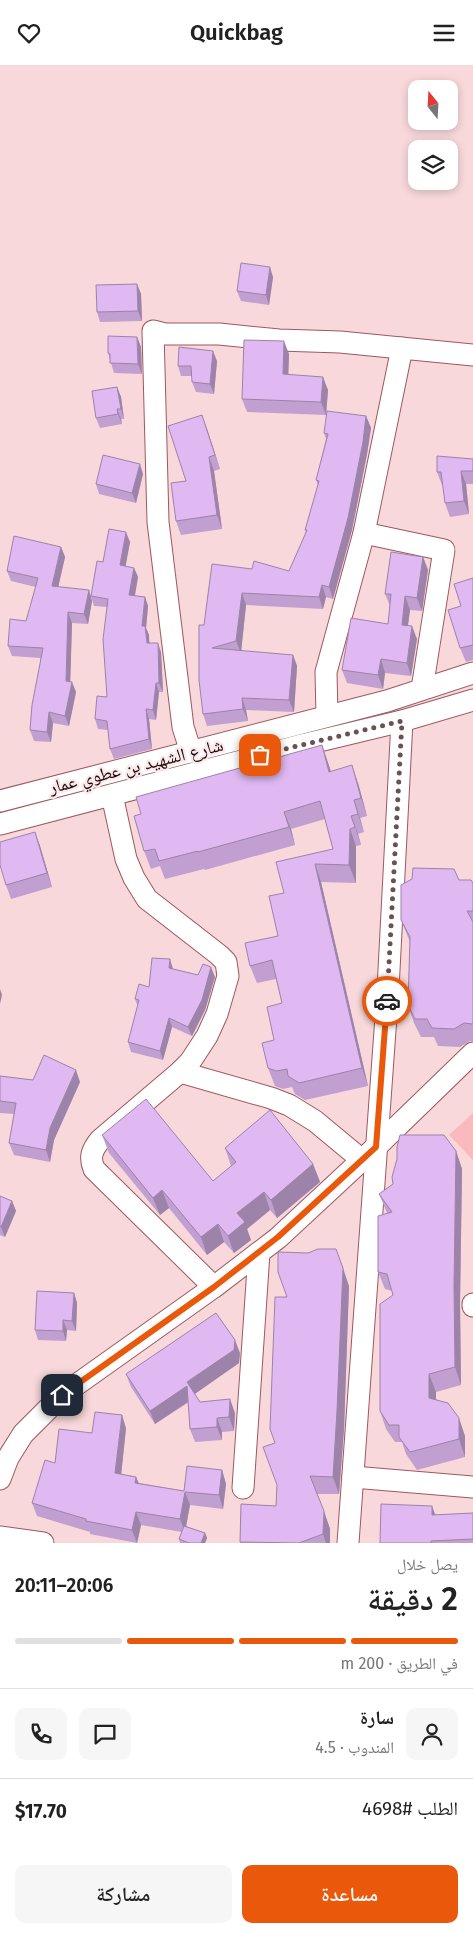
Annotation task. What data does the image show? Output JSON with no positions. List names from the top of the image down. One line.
{"streets":{"street":["شارع الشهيد بن عطوي عمار"]},"north":"top","page":{"header":"Quickbag","heading":["2 دقيقة","يصل خلال","20:06–20:11"],"panel":["سارة","المندوب · 4.5","الطلب #4698","$17.70"],"bar":"في الطريق · 200 m","buttons":["مساعدة","مشاركة"]}}
